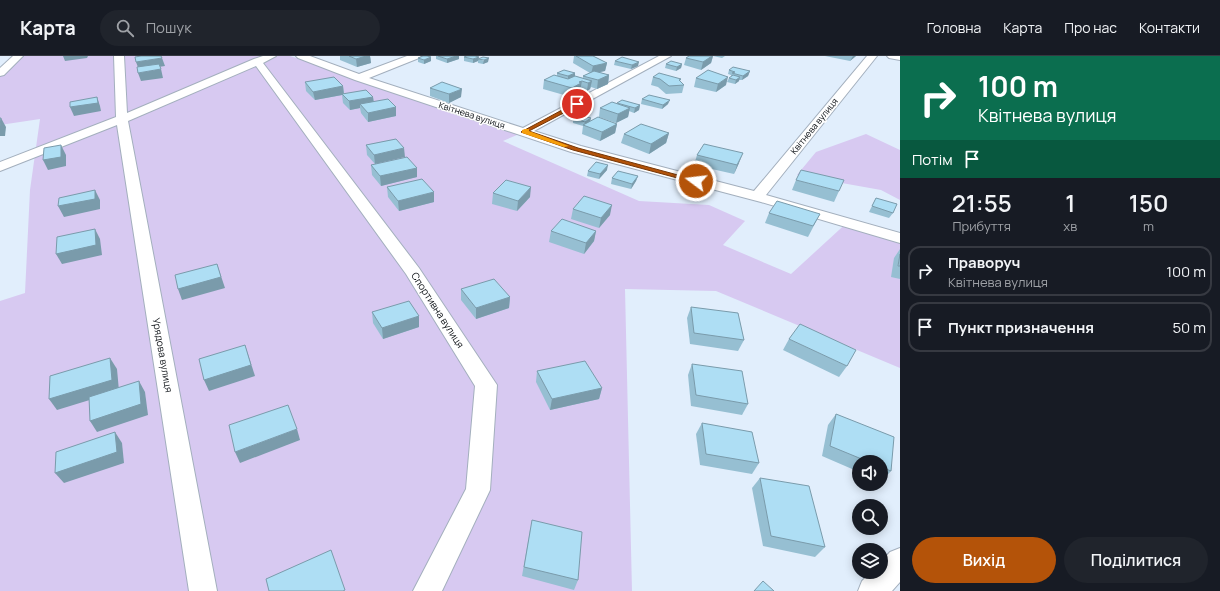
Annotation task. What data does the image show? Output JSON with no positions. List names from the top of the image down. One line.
{"streets":{"street":["Квітнева вулиця","Спортивна вулиця","Урядова вулиця"]},"page":{"header":"Карта","search":"Пошук","nav":["Головна","Карта","Про нас","Контакти"],"turn":["100 m","Квітнева вулиця"],"then":"Потім","eta":["21:55","Прибуття","1","хв","150","m"],"list":[{"name":"Праворуч","note":"Квітнева вулиця","value":"100 m"},{"name":"Пункт призначення","value":"50 m"}],"buttons":["Вихід","Поділитися"]}}
